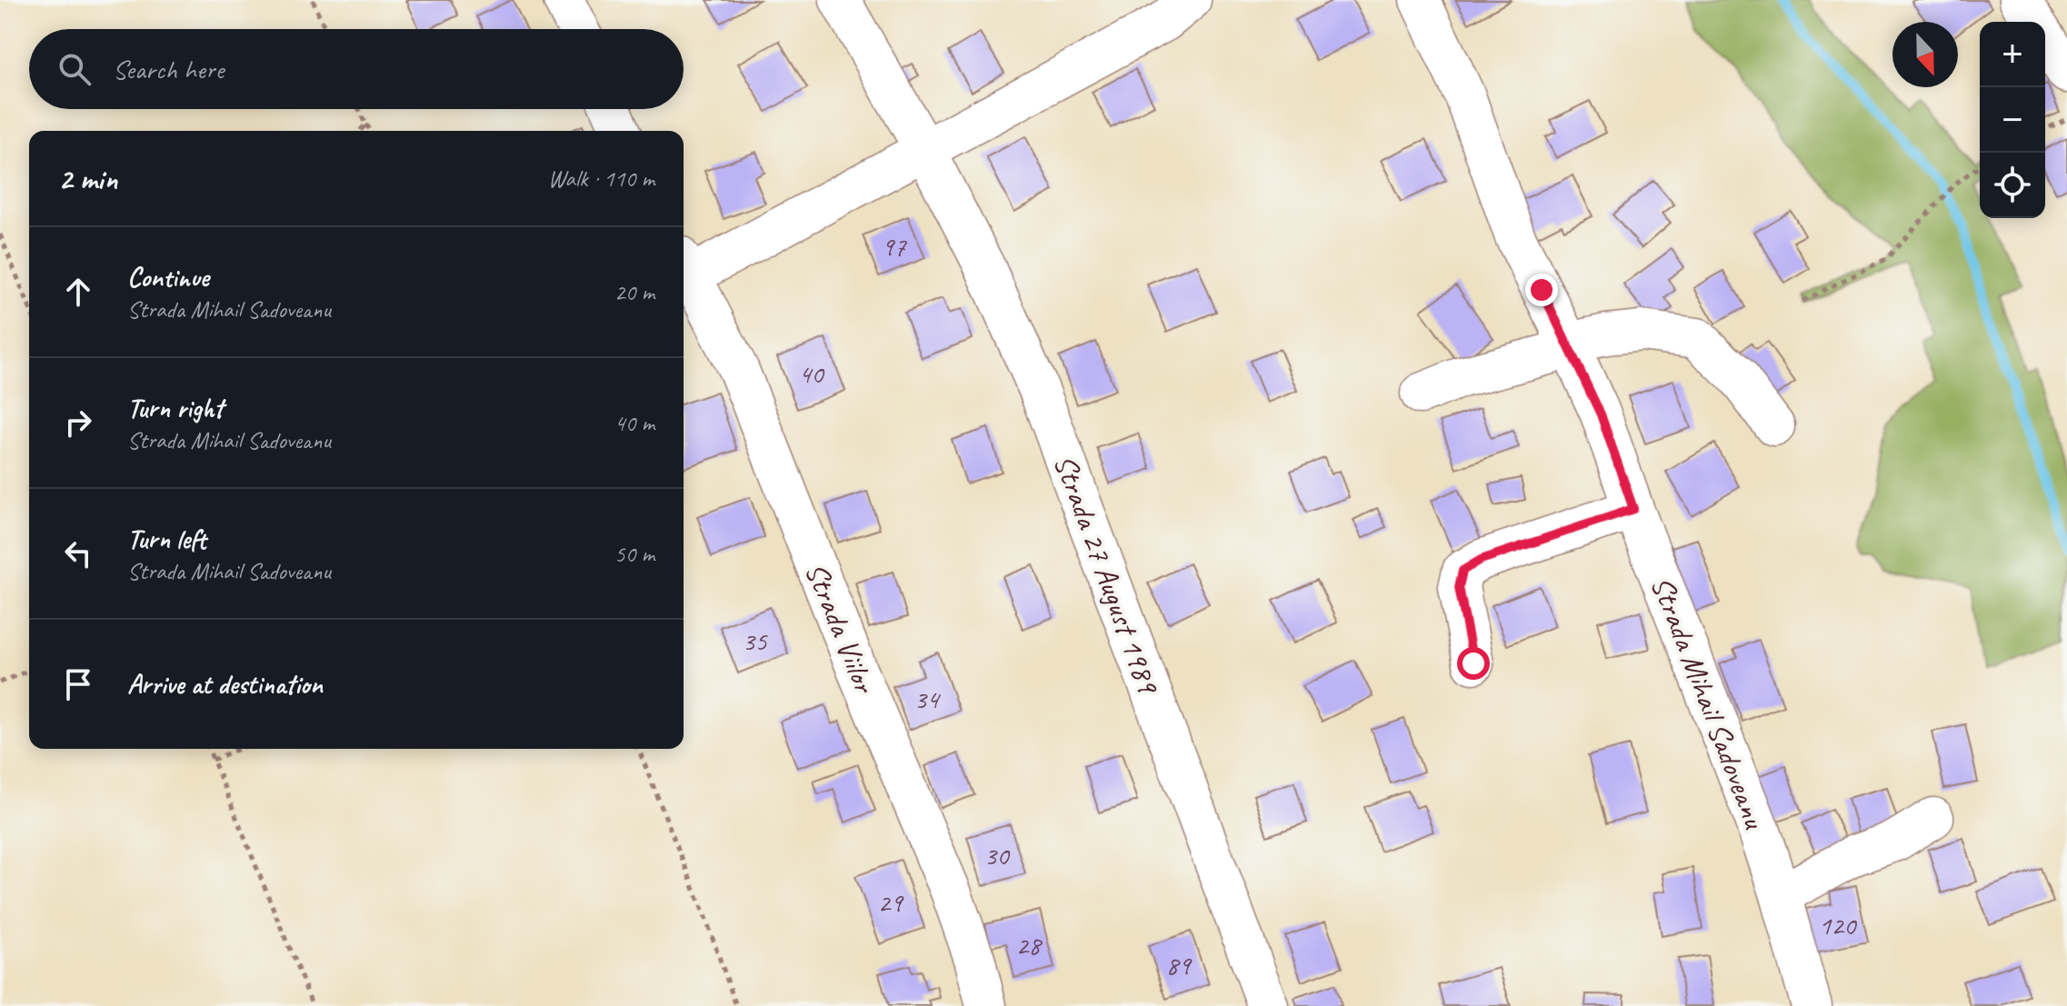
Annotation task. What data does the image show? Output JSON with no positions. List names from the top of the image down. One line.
{"streets":{"street":["Strada 27 August 1989","Strada Viilor","Strada Mihail Sadoveanu"]},"house_numbers":["97","40","35","34","30","29","120","28","89"],"north":"bottom","page":{"map_buttons":["+","−"],"search":"Search here","heading":["2 min","Walk · 110 m"],"list":[["Continue","Strada Mihail Sadoveanu","20 m"],["Turn right","Strada Mihail Sadoveanu","40 m"],["Turn left","Strada Mihail Sadoveanu","50 m"],"Arrive at destination"]}}
